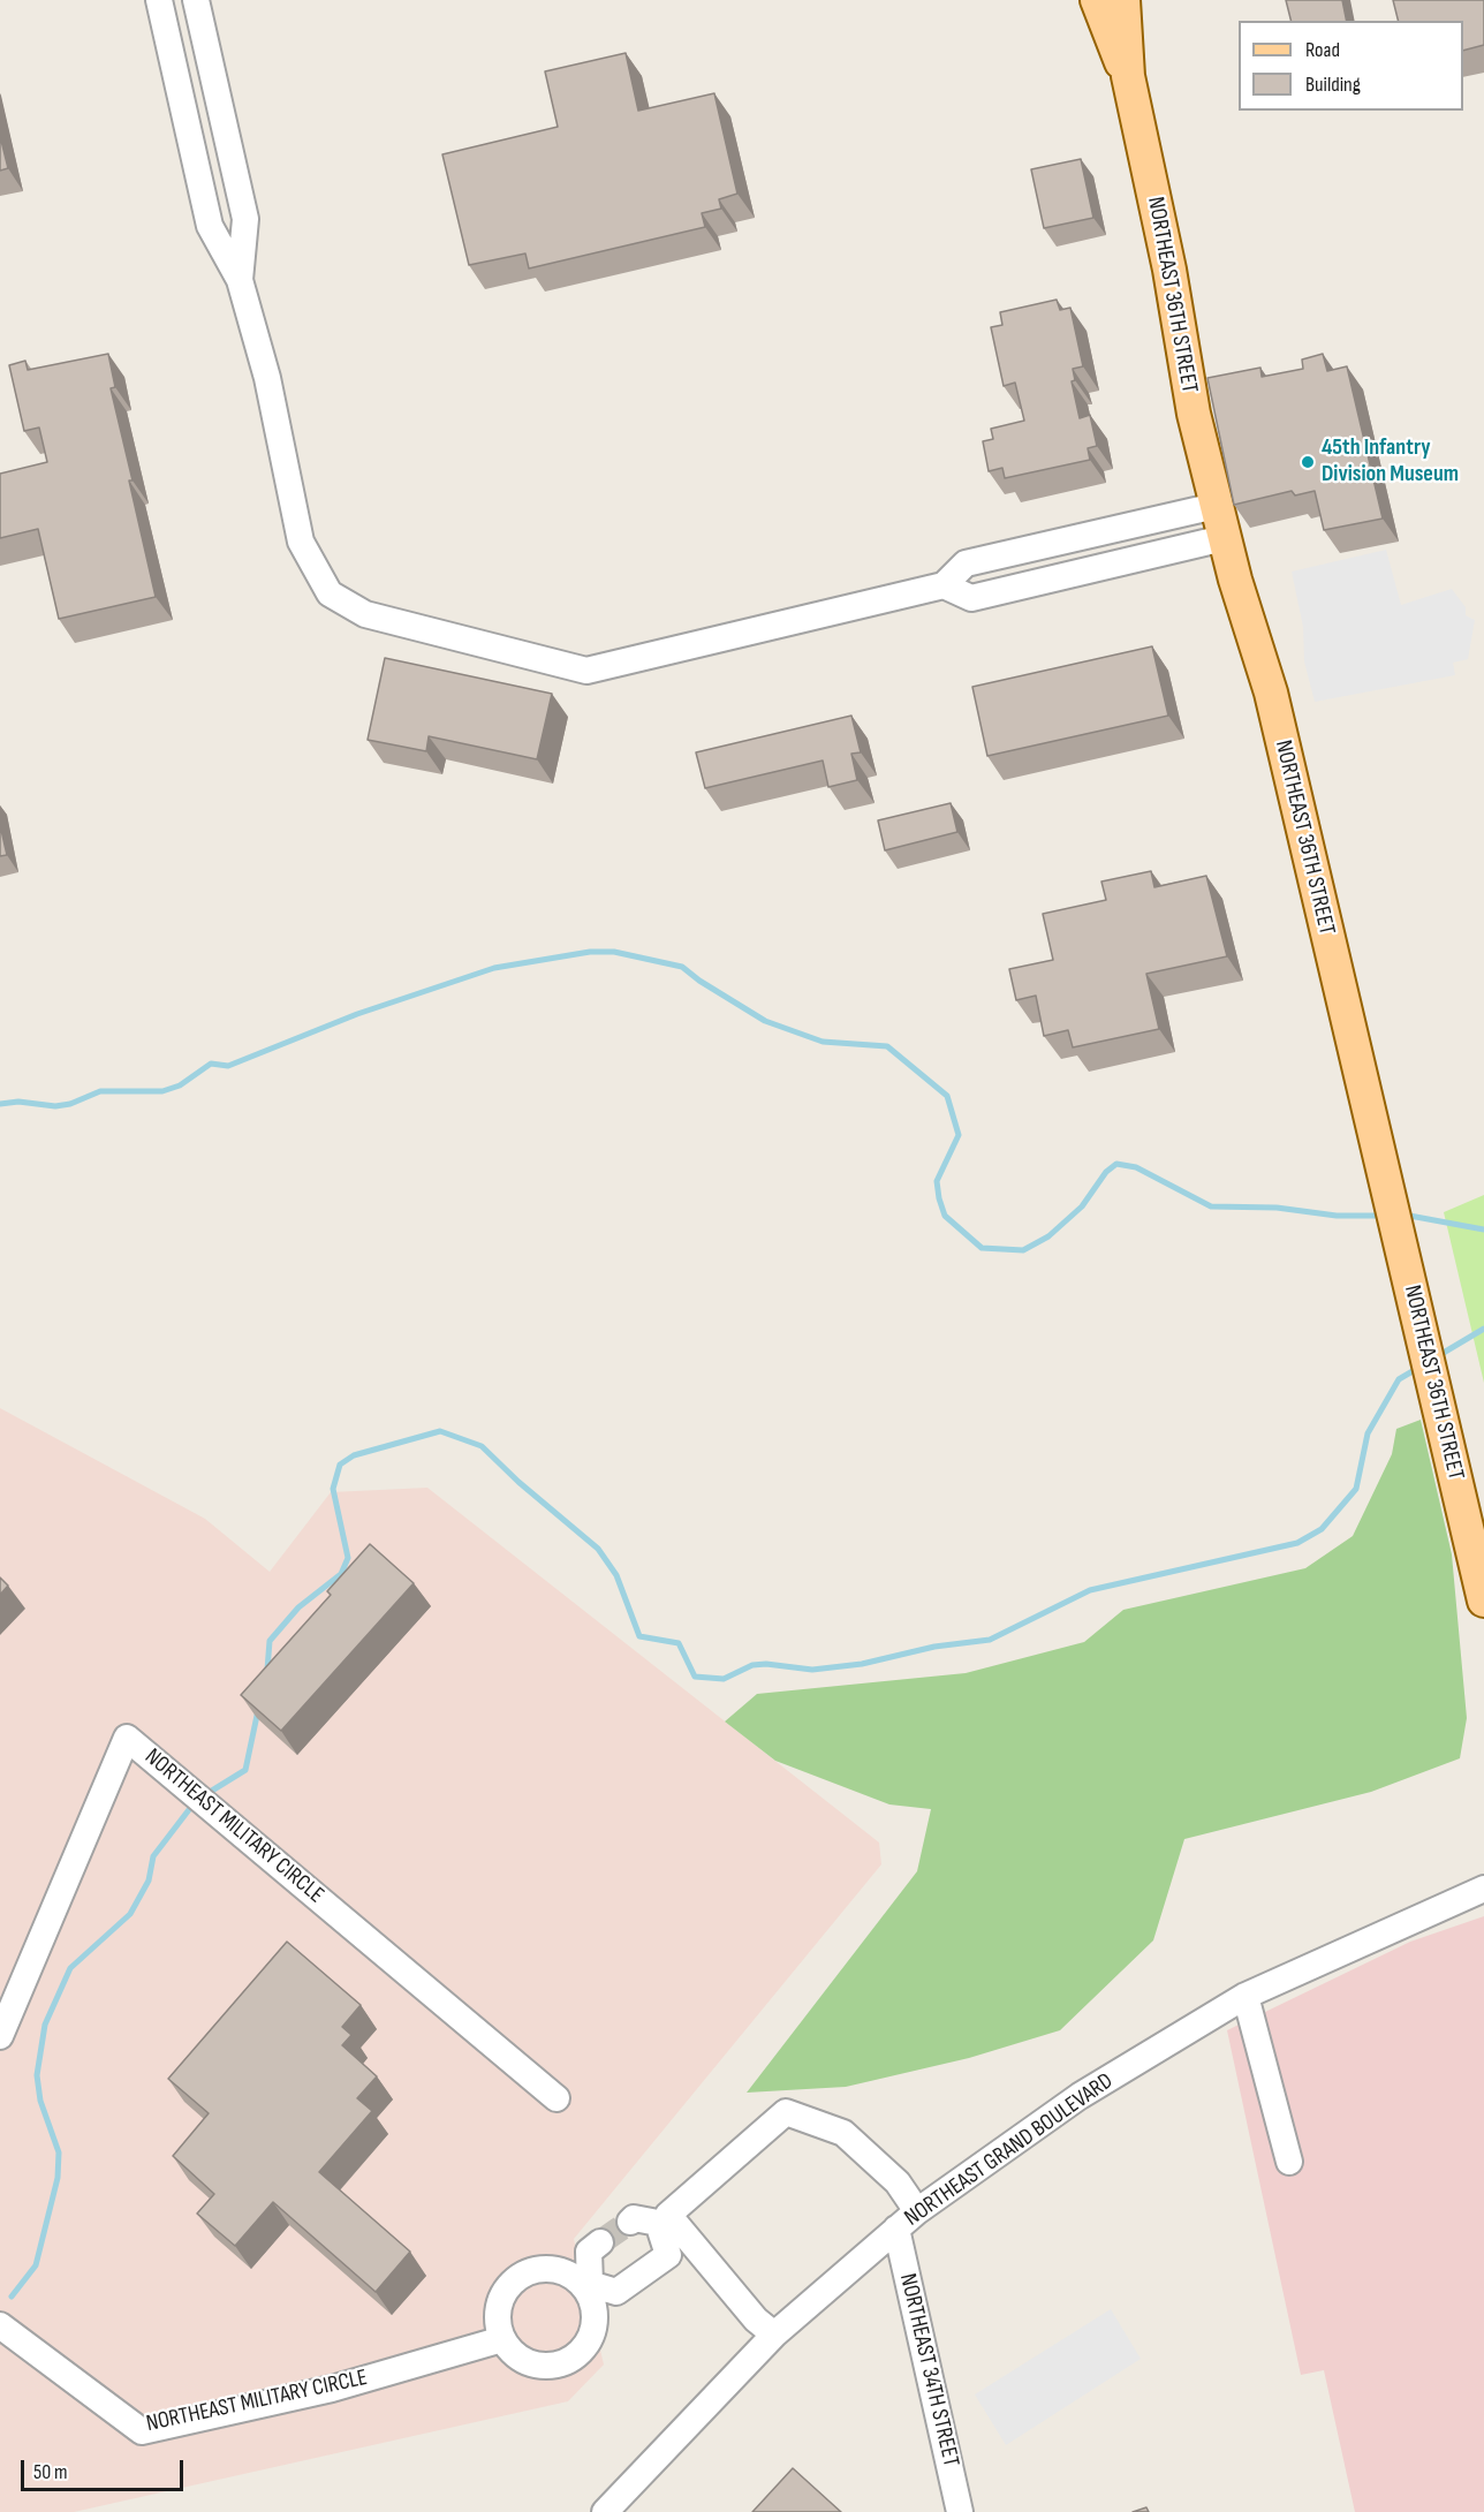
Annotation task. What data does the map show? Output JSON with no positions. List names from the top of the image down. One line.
{"streets":{"main road":["NORTHEAST 36TH STREET"],"street":["NORTHEAST MILITARY CIRCLE","NORTHEAST GRAND BOULEVARD","NORTHEAST 34TH STREET"]},"crossings":[["NORTHEAST GRAND BOULEVARD","NORTHEAST 34TH STREET"]],"places":["45th Infantry Division Museum"],"legend":["Road","Building"],"scale_bar":"50 m"}
